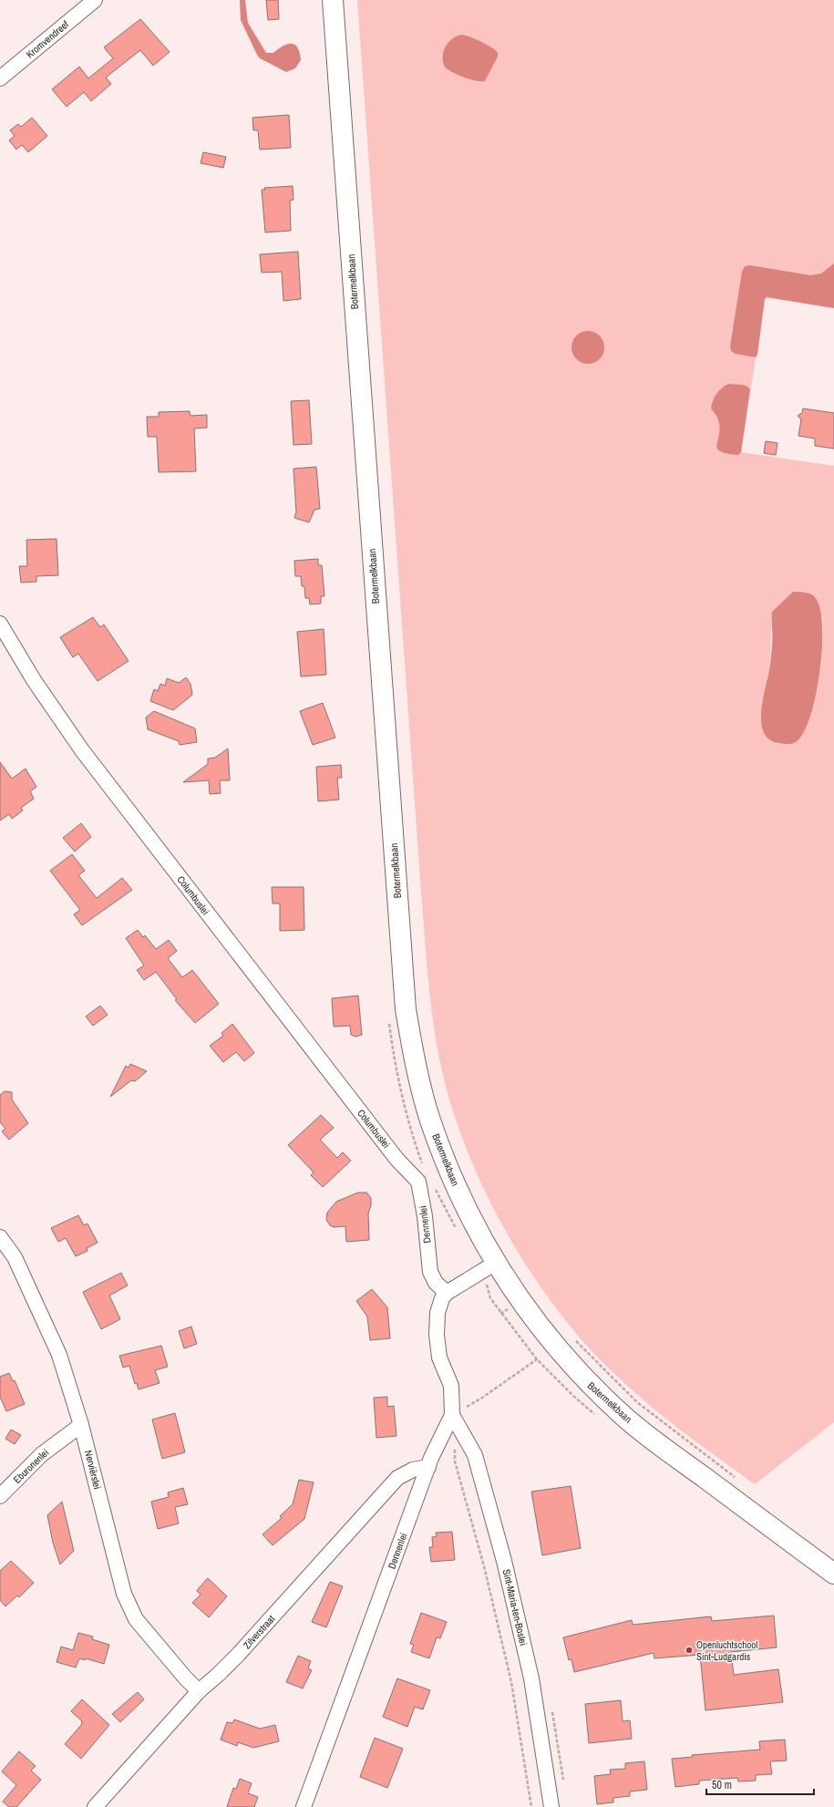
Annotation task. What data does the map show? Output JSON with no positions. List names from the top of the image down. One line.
{"streets":{"main road":["Botermelkbaan"],"street":["Kromvendreef","Columbuslei","Dennenlei","Eburonenlei","Nerviërslei","Sint-Maria-ten-Boslei","Zilverstraat"]},"crossings":[["Columbuslei","Dennenlei"],["Dennenlei","Sint-Maria-ten-Boslei"],["Dennenlei","Zilverstraat"],["Eburonenlei","Nerviërslei"],["Nerviërslei","Zilverstraat"]],"places":["Openluchtschool Sint-Ludgardis"],"scale_bar":"50 m"}
